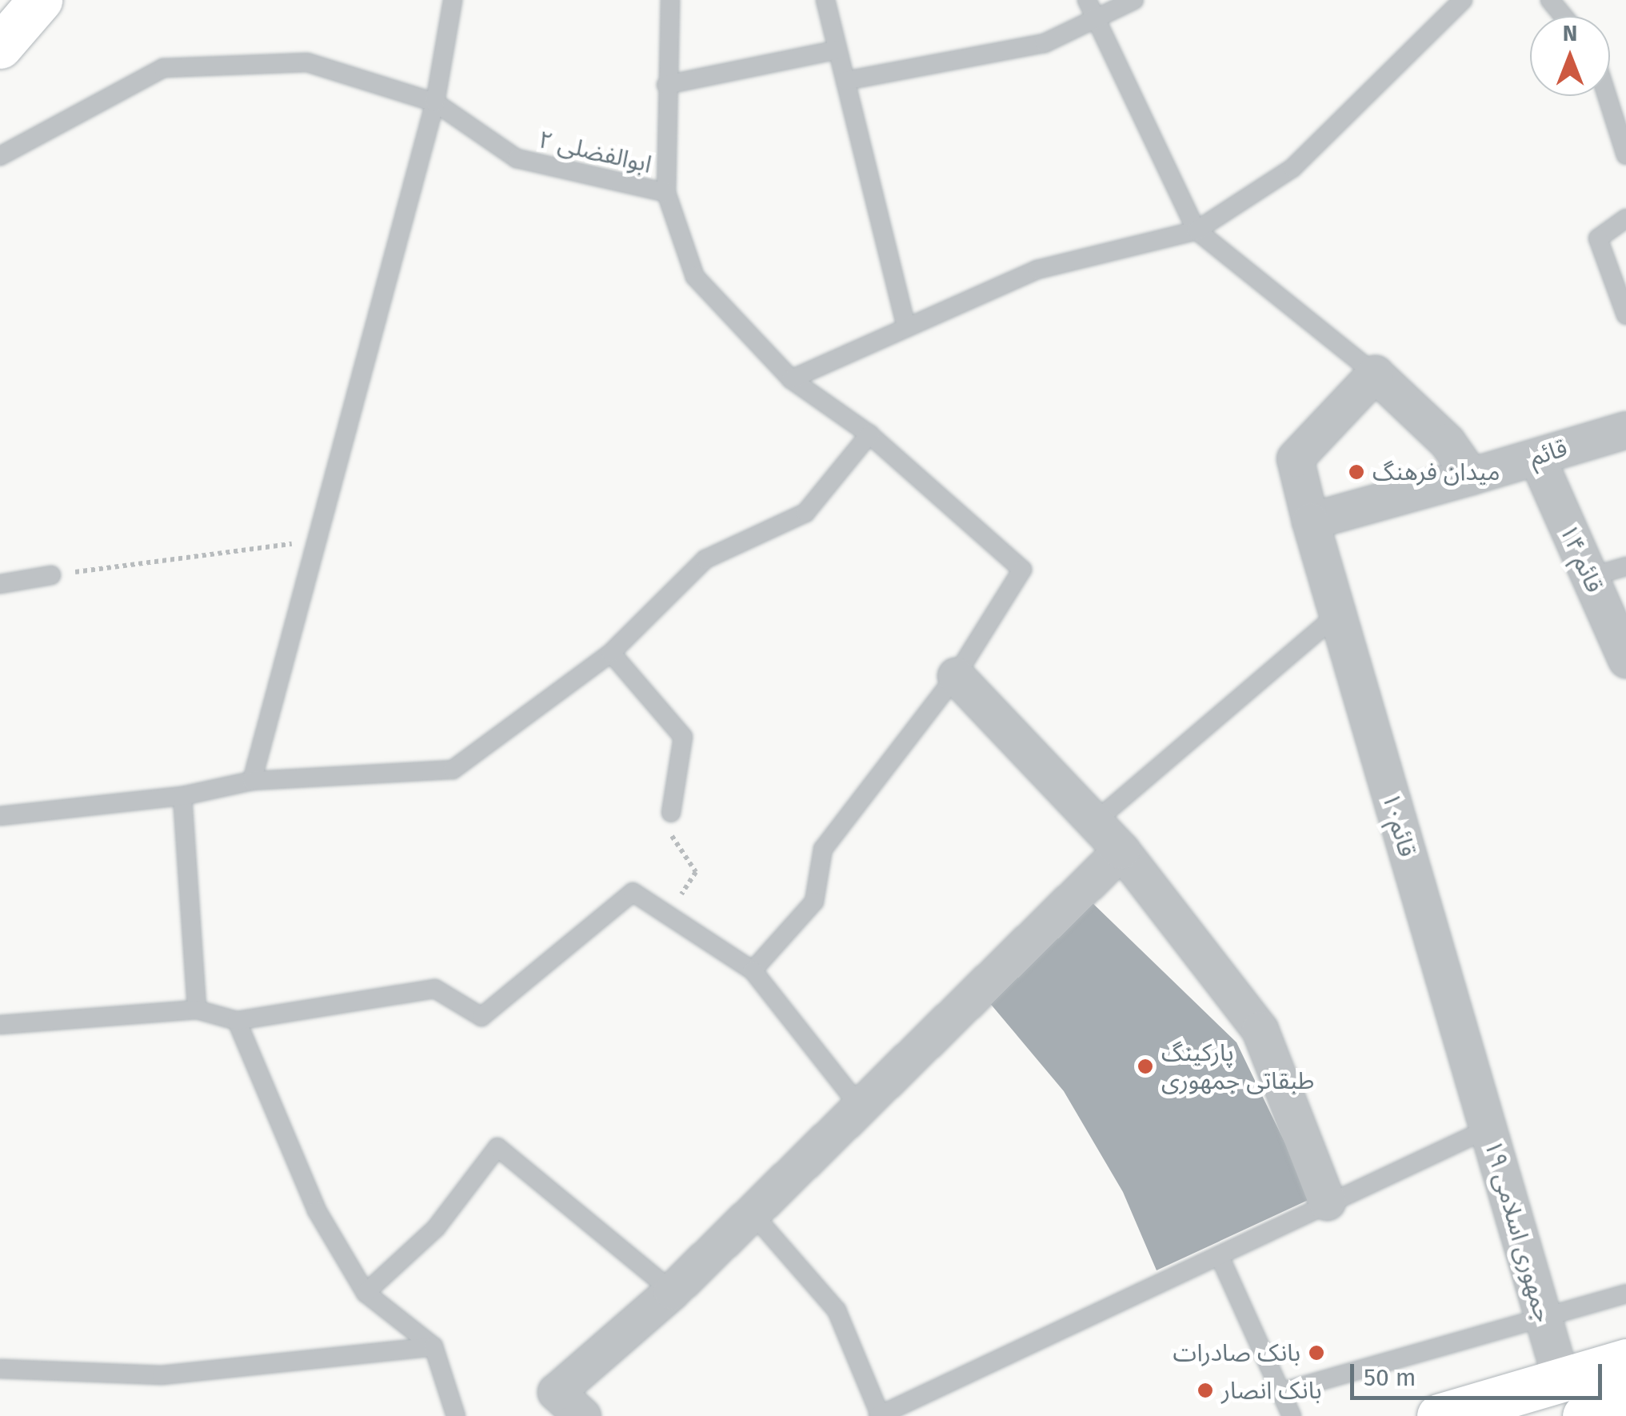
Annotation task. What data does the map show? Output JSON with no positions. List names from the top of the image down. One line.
{"streets":{"street":["قائم","قائم ۱۴","قائم۱۰","جمهوری اسلامی ۱۹"],"lane":["ابوالفضلی ۲"]},"crossings":[["قائم","قائم ۱۴"],["قائم","قائم۱۰"],["قائم۱۰","جمهوری اسلامی ۱۹"]],"places":["میدان فرهنگ","پارکینگ طبقاتی جمهوری","بانک صادرات","بانک انصار"],"scale_bar":"50 m","north":"top"}
